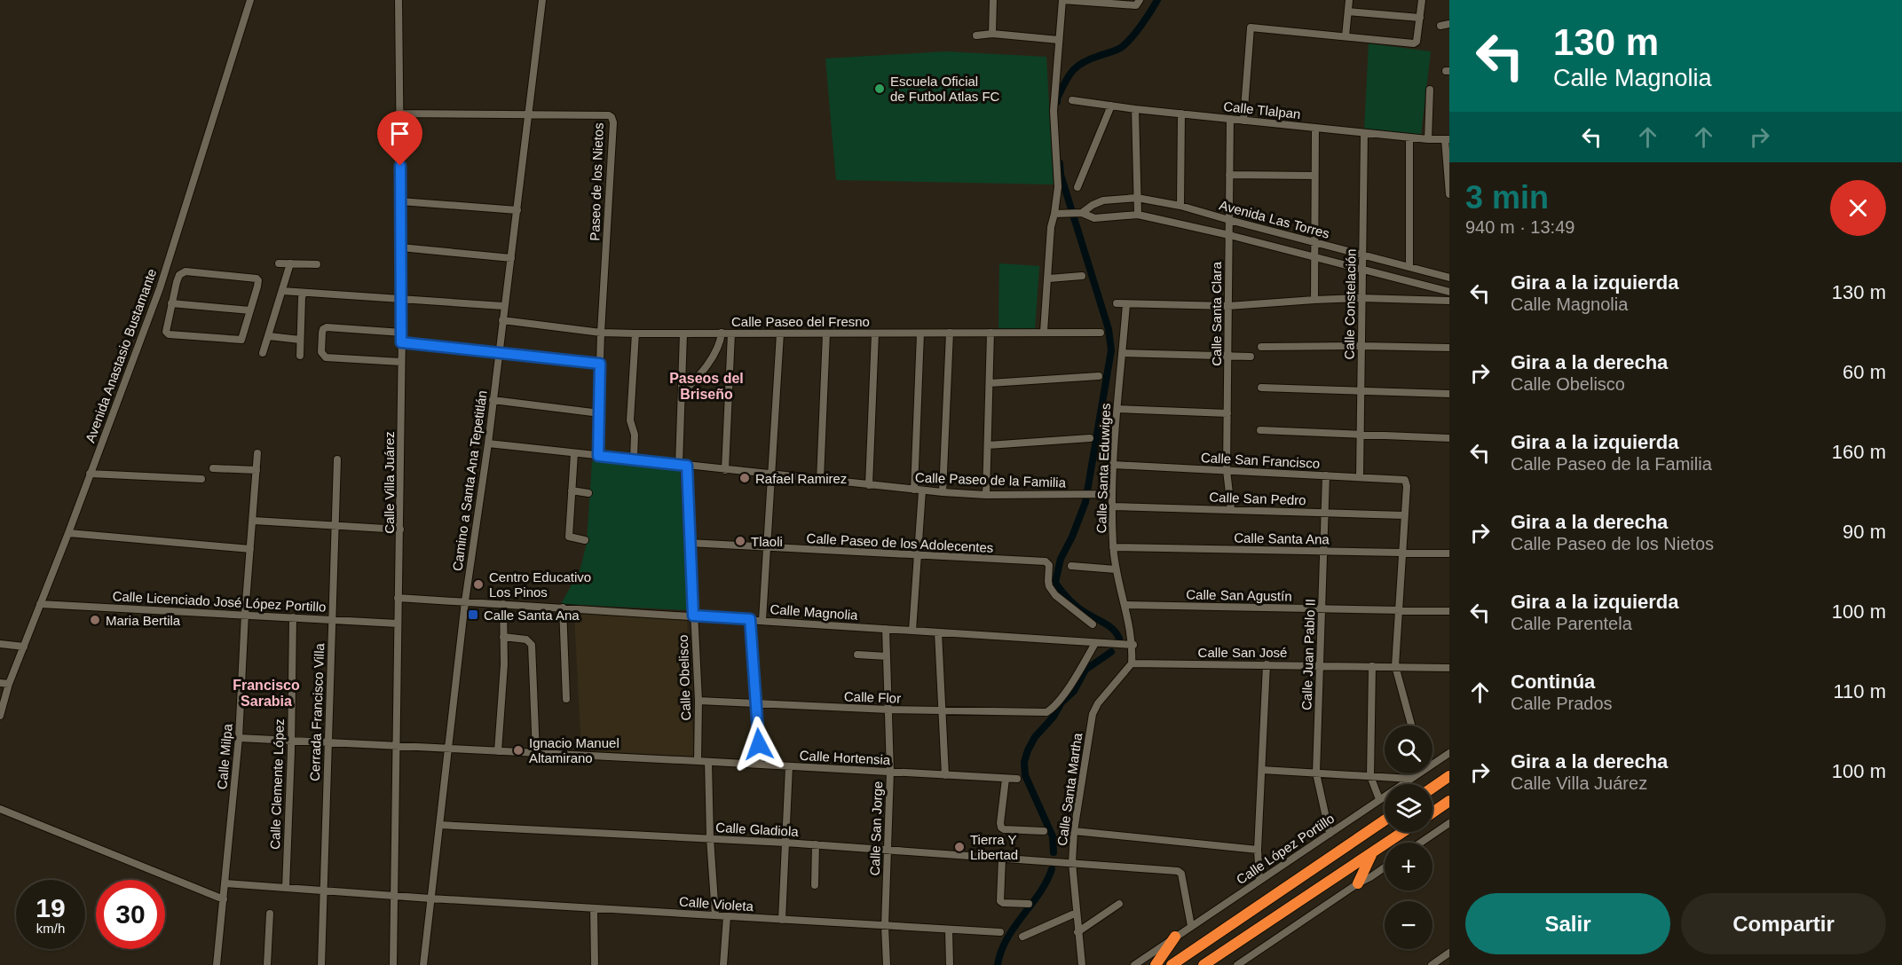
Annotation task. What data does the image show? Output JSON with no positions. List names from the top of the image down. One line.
{"streets":{"street":["Calle Tlalpan","Paseo de los Nietos","Avenida Las Torres","Calle Constelación","Calle Santa Clara","Calle Paseo del Fresno","Avenida Anastasio Bustamante","Calle San Francisco","Calle Santa Eduwiges","Calle Paseo de la Familia","Camino a Santa Ana Tepetitlán","Calle Villa Juárez","Calle San Pedro","Calle Santa Ana","Calle Paseo de los Adolecentes","Calle San Agustín","Calle Licenciado José López Portillo","Calle Magnolia","Calle San José","Calle Juan Pablo II","Calle Obelisco","Calle Flor","Cerrada Francisco Villa","Calle Milpa","Calle Hortensia","Calle Clemente López","Calle Santa Martha","Calle San Jorge","Calle Gladiola","Calle López Portillo","Calle Violeta"]},"crossings":[["Calle Tlalpan","Calle Constelación"],["Calle Tlalpan","Calle Santa Clara"],["Paseo de los Nietos","Calle Paseo del Fresno"],["Paseo de los Nietos","Calle Paseo de la Familia"],["Paseo de los Nietos","Camino a Santa Ana Tepetitlán"],["Paseo de los Nietos","Calle Villa Juárez"],["Avenida Las Torres","Calle Constelación"],["Avenida Las Torres","Calle Santa Clara"],["Calle Constelación","Calle San Francisco"],["Calle Santa Clara","Calle San Francisco"],["Calle Santa Clara","Calle San Pedro"],["Calle Paseo del Fresno","Camino a Santa Ana Tepetitlán"],["Calle Paseo del Fresno","Calle Obelisco"],["Avenida Anastasio Bustamante","Calle Licenciado José López Portillo"],["Calle San Francisco","Calle Santa Eduwiges"],["Calle San Francisco","Calle San Pedro"],["Calle San Francisco","Calle Juan Pablo II"],["Calle Santa Eduwiges","Calle Paseo de la Familia"],["Calle Santa Eduwiges","Calle San Pedro"],["Calle Santa Eduwiges","Calle Santa Ana"],["Calle Santa Eduwiges","Calle San Agustín"],["Calle Santa Eduwiges","Calle Magnolia"],["Calle Santa Eduwiges","Calle San José"],["Calle Santa Eduwiges","Calle Santa Martha"],["Calle Paseo de la Familia","Camino a Santa Ana Tepetitlán"],["Calle Paseo de la Familia","Calle Obelisco"],["Camino a Santa Ana Tepetitlán","Calle Magnolia"],["Camino a Santa Ana Tepetitlán","Calle Hortensia"],["Camino a Santa Ana Tepetitlán","Calle Gladiola"],["Camino a Santa Ana Tepetitlán","Calle Violeta"],["Calle Villa Juárez","Calle Licenciado José López Portillo"],["Calle Villa Juárez","Calle Magnolia"],["Calle Villa Juárez","Calle Hortensia"],["Calle Villa Juárez","Calle Violeta"],["Calle San Pedro","Calle Juan Pablo II"],["Calle Santa Ana","Calle Juan Pablo II"],["Calle Paseo de los Adolecentes","Calle Obelisco"],["Calle San Agustín","Calle Juan Pablo II"],["Calle Licenciado José López Portillo","Cerrada Francisco Villa"],["Calle Licenciado José López Portillo","Calle Milpa"],["Calle Licenciado José López Portillo","Calle Clemente López"],["Calle Magnolia","Calle Obelisco"],["Calle Magnolia","Calle Flor"],["Calle Magnolia","Calle San Jorge"],["Calle San José","Calle Juan Pablo II"],["Calle San José","Calle Santa Martha"],["Calle Juan Pablo II","Calle López Portillo"],["Calle Obelisco","Calle Flor"],["Calle Obelisco","Calle Hortensia"],["Calle Flor","Calle San Jorge"],["Cerrada Francisco Villa","Calle Hortensia"],["Cerrada Francisco Villa","Calle Violeta"],["Calle Milpa","Calle Hortensia"],["Calle Milpa","Calle Violeta"],["Calle Hortensia","Calle Clemente López"],["Calle Hortensia","Calle San Jorge"],["Calle Clemente López","Calle Violeta"],["Calle Santa Martha","Calle Gladiola"],["Calle San Jorge","Calle Gladiola"],["Calle San Jorge","Calle Violeta"],["Calle Gladiola","Calle López Portillo"]],"districts":["Paseos del Briseño","Francisco Sarabia"],"places":{"other":["Escuela Oficial de Futbol Atlas FC","Rafael Ramirez","Tlaoli","Centro Educativo Los Pinos","Maria Bertila","Ignacio Manuel Altamirano","Tierra Y Libertad"],"transit":["Calle Santa Ana"]},"page":{"turn":["130 m","Calle Magnolia"],"heading":["3 min","940 m · 13:49"],"list":[{"name":"Gira a la izquierda","note":"Calle Magnolia","value":"130 m"},{"name":"Gira a la derecha","note":"Calle Obelisco","value":"60 m"},{"name":"Gira a la izquierda","note":"Calle Paseo de la Familia","value":"160 m"},{"name":"Gira a la derecha","note":"Calle Paseo de los Nietos","value":"90 m"},{"name":"Gira a la izquierda","note":"Calle Parentela","value":"100 m"},{"name":"Continúa","note":"Calle Prados","value":"110 m"},{"name":"Gira a la derecha","note":"Calle Villa Juárez","value":"100 m"}],"map_buttons":["+","−"],"speed":"19 km/h","limit":"30","buttons":["Salir","Compartir"]}}
